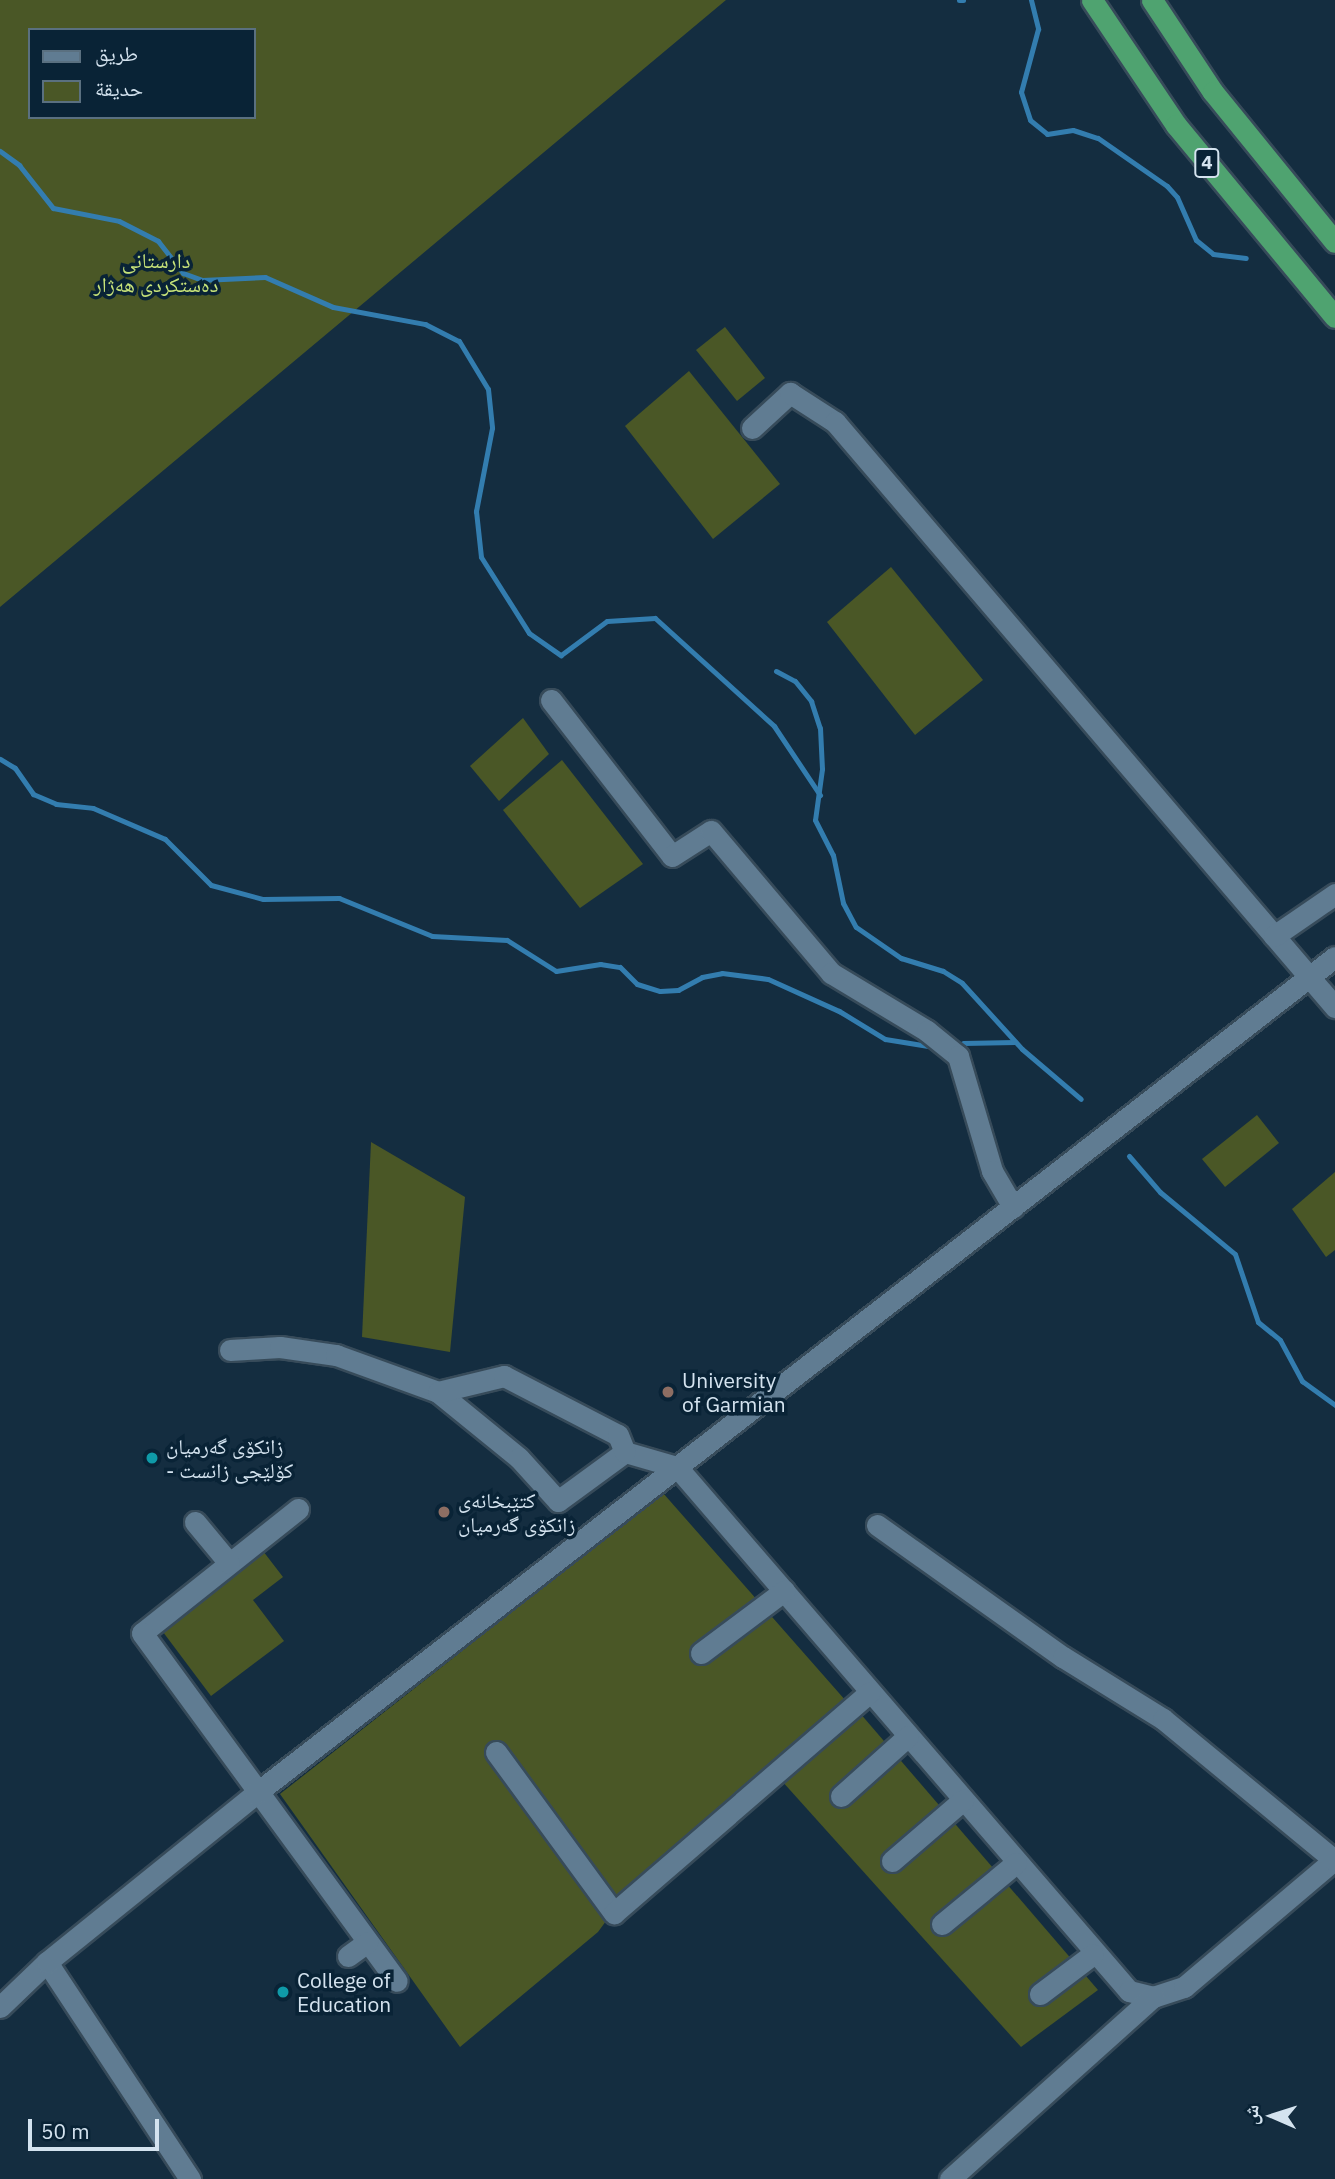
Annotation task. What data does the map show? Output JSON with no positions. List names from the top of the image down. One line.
{"streets":{"highway":["4"]},"parks":["دارستانی دەستکردی هەژار"],"places":["University of Garmian","زانکۆی گەرمیان - کۆلێجی زانست","کتێبخانەی زانکۆی گەرمیان","College of Education"],"legend":["طريق","حديقة"],"scale_bar":"50 m","north":"left"}
